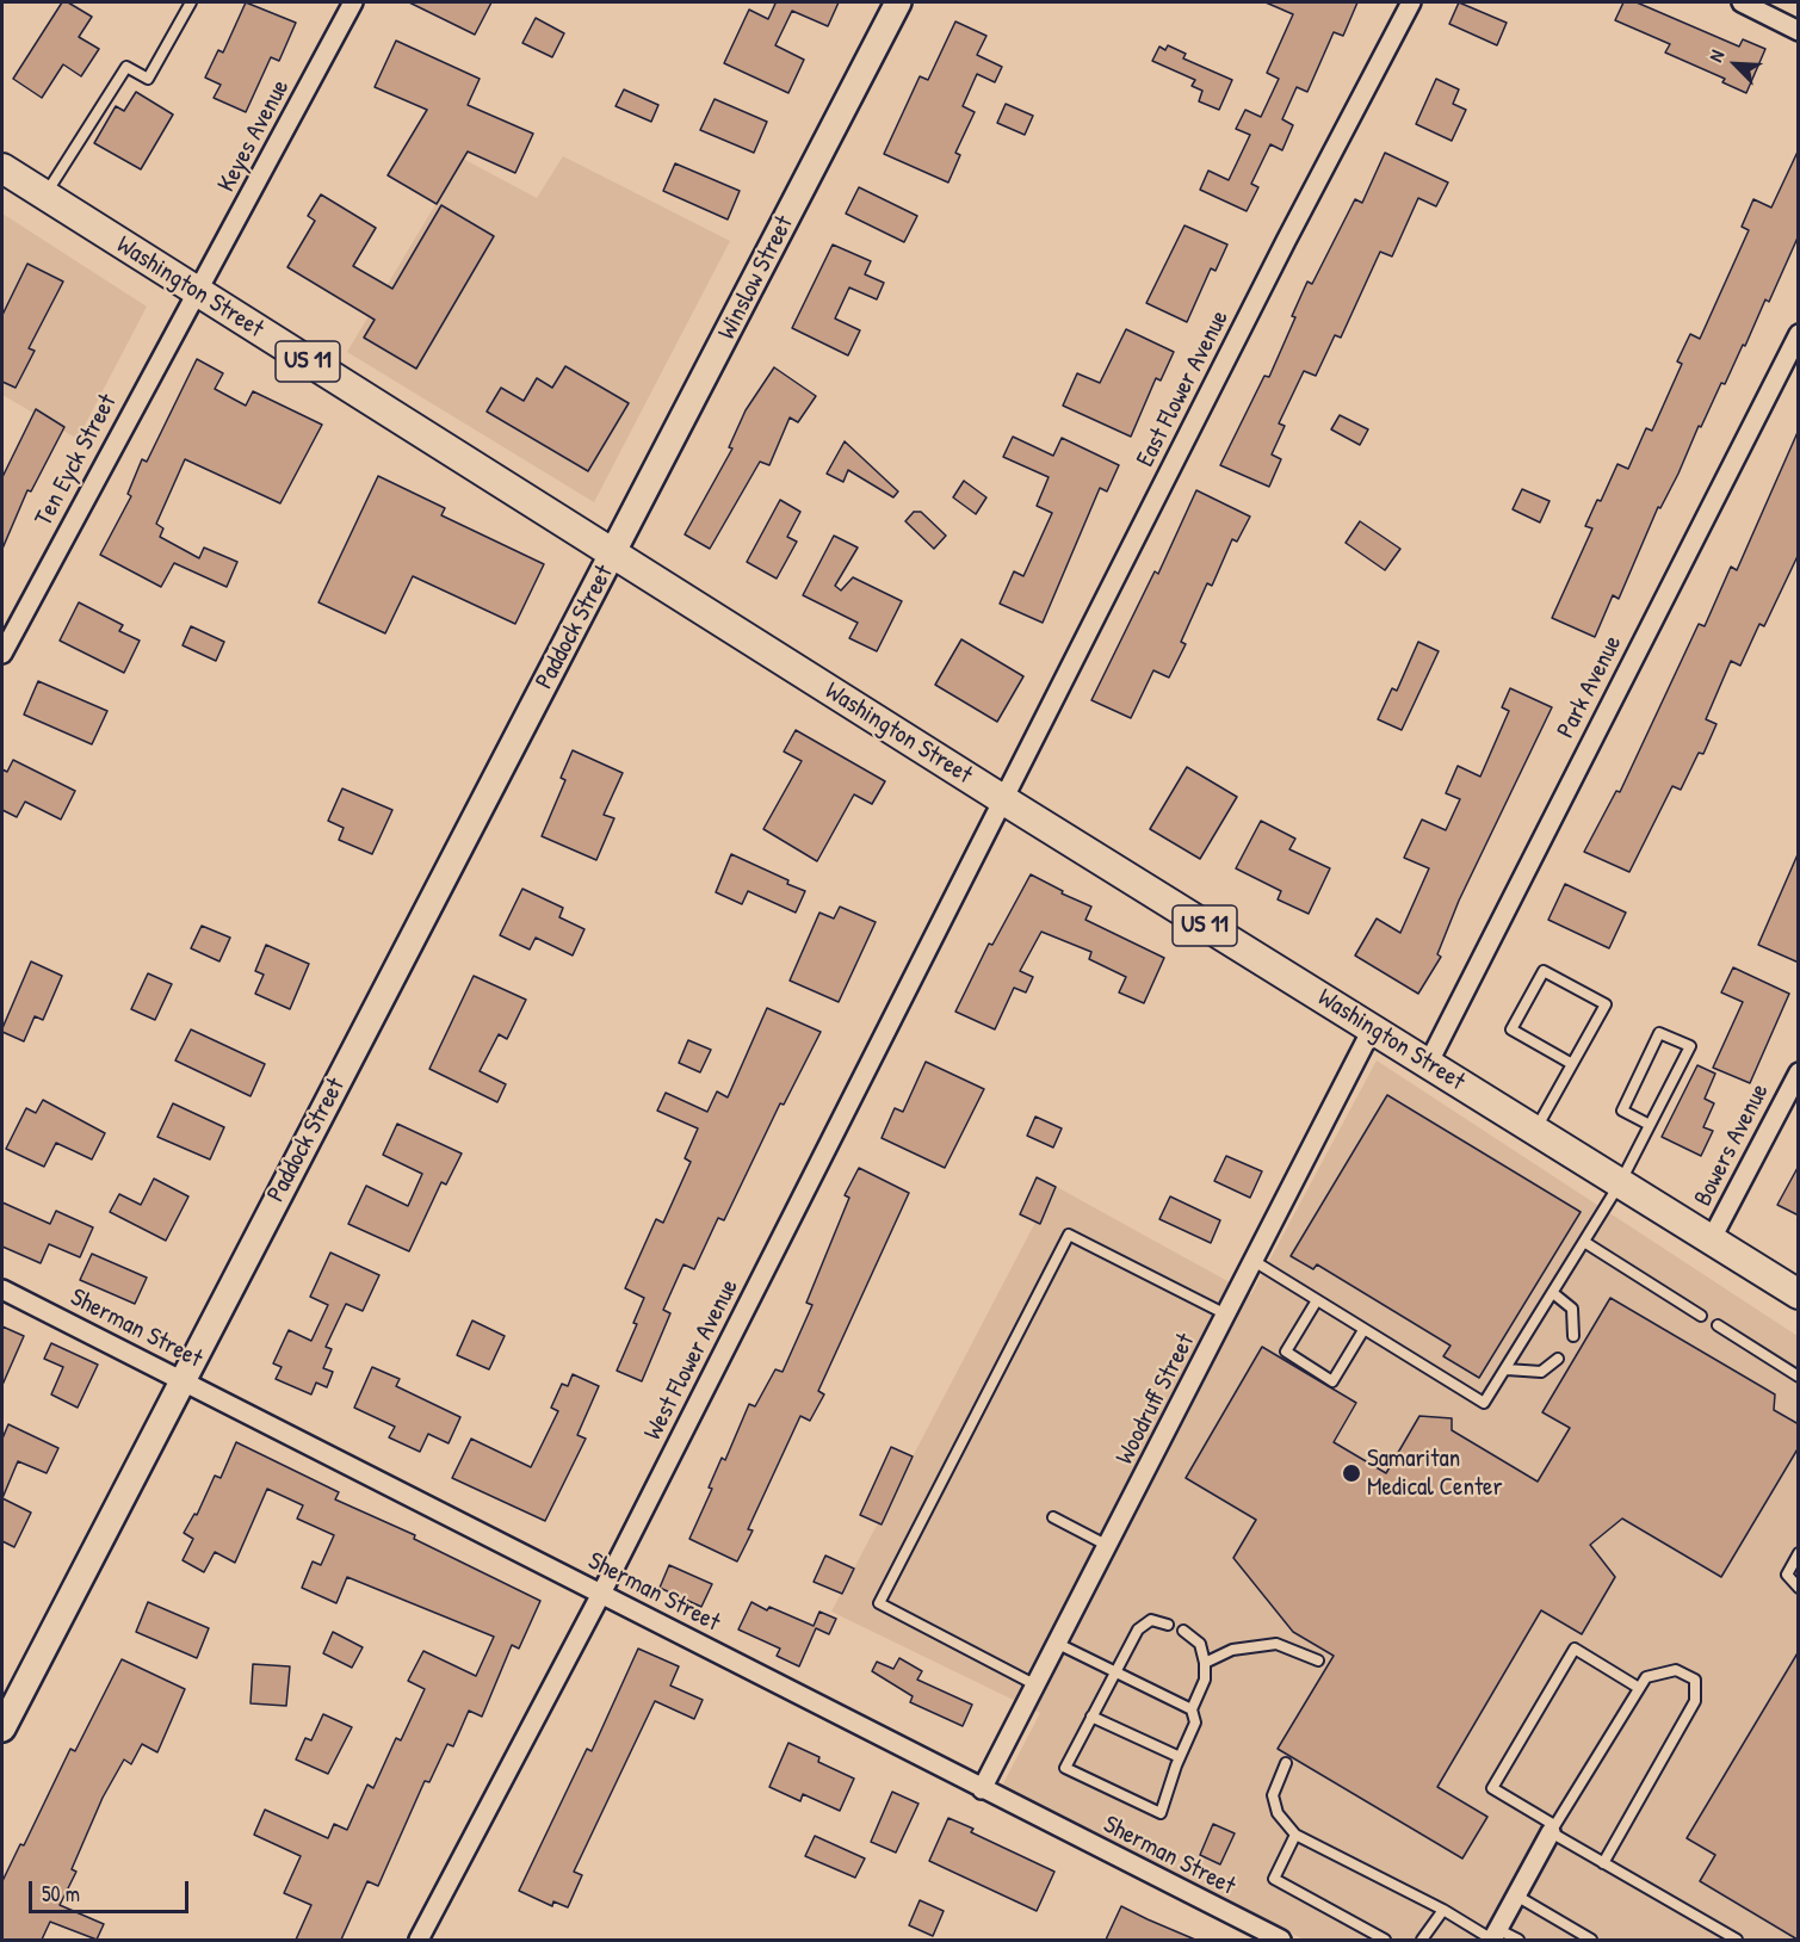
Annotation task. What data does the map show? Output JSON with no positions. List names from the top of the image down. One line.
{"streets":{"main road":["Winslow Street","Washington Street","US 11","Paddock Street"],"street":["Keyes Avenue","East Flower Avenue","Ten Eyck Street","Park Avenue","Bowers Avenue","Sherman Street","West Flower Avenue","Woodruff Street"]},"crossings":[["Keyes Avenue","Washington Street"],["Keyes Avenue","Ten Eyck Street"],["Winslow Street","Washington Street"],["Winslow Street","Paddock Street"],["Washington Street","East Flower Avenue"],["Washington Street","Ten Eyck Street"],["Washington Street","Paddock Street"],["Washington Street","Park Avenue"],["Washington Street","Bowers Avenue"],["Washington Street","West Flower Avenue"],["Washington Street","Woodruff Street"],["East Flower Avenue","West Flower Avenue"],["Paddock Street","Sherman Street"],["Sherman Street","West Flower Avenue"],["Sherman Street","Woodruff Street"]],"places":["Samaritan Medical Center"],"scale_bar":"50 m","north":"top left"}
